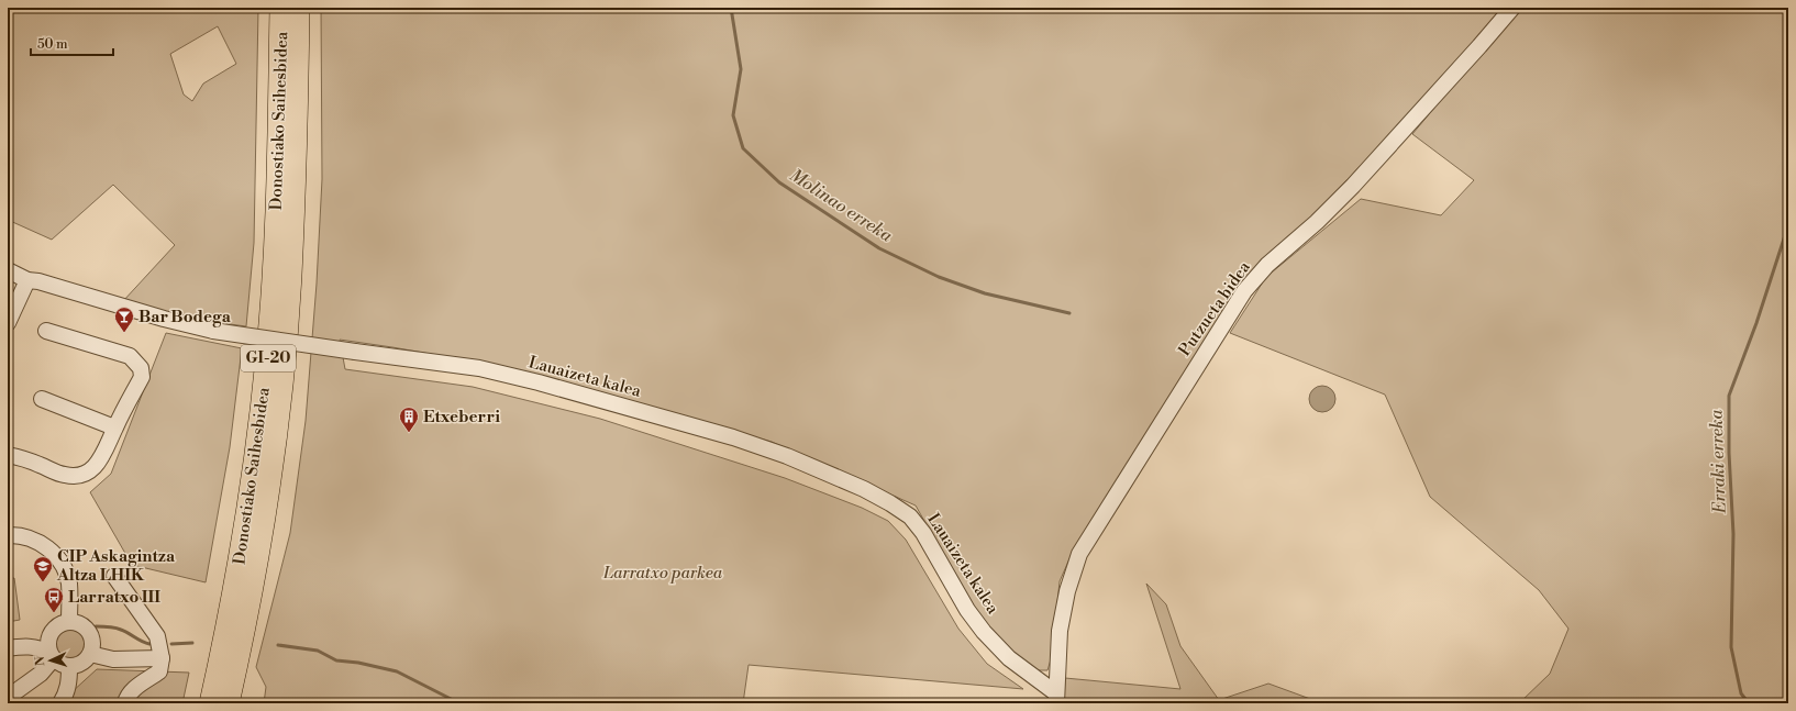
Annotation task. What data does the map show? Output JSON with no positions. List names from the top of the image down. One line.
{"streets":{"highway":["Donostiako Saihesbidea","GI-20"],"street":["Putzueta bidea","Lauaizeta kalea"]},"crossings":[["Putzueta bidea","Lauaizeta kalea"]],"water":["Molinao erreka","Erraki erreka"],"parks":["Larratxo parkea"],"places":{"bar":["Bar Bodega"],"building":["Etxeberri"],"school or university":["CIP Askagintza Altza LHIK"],"bus stop":["Larratxo III"]},"scale_bar":"50 m","north":"left"}
